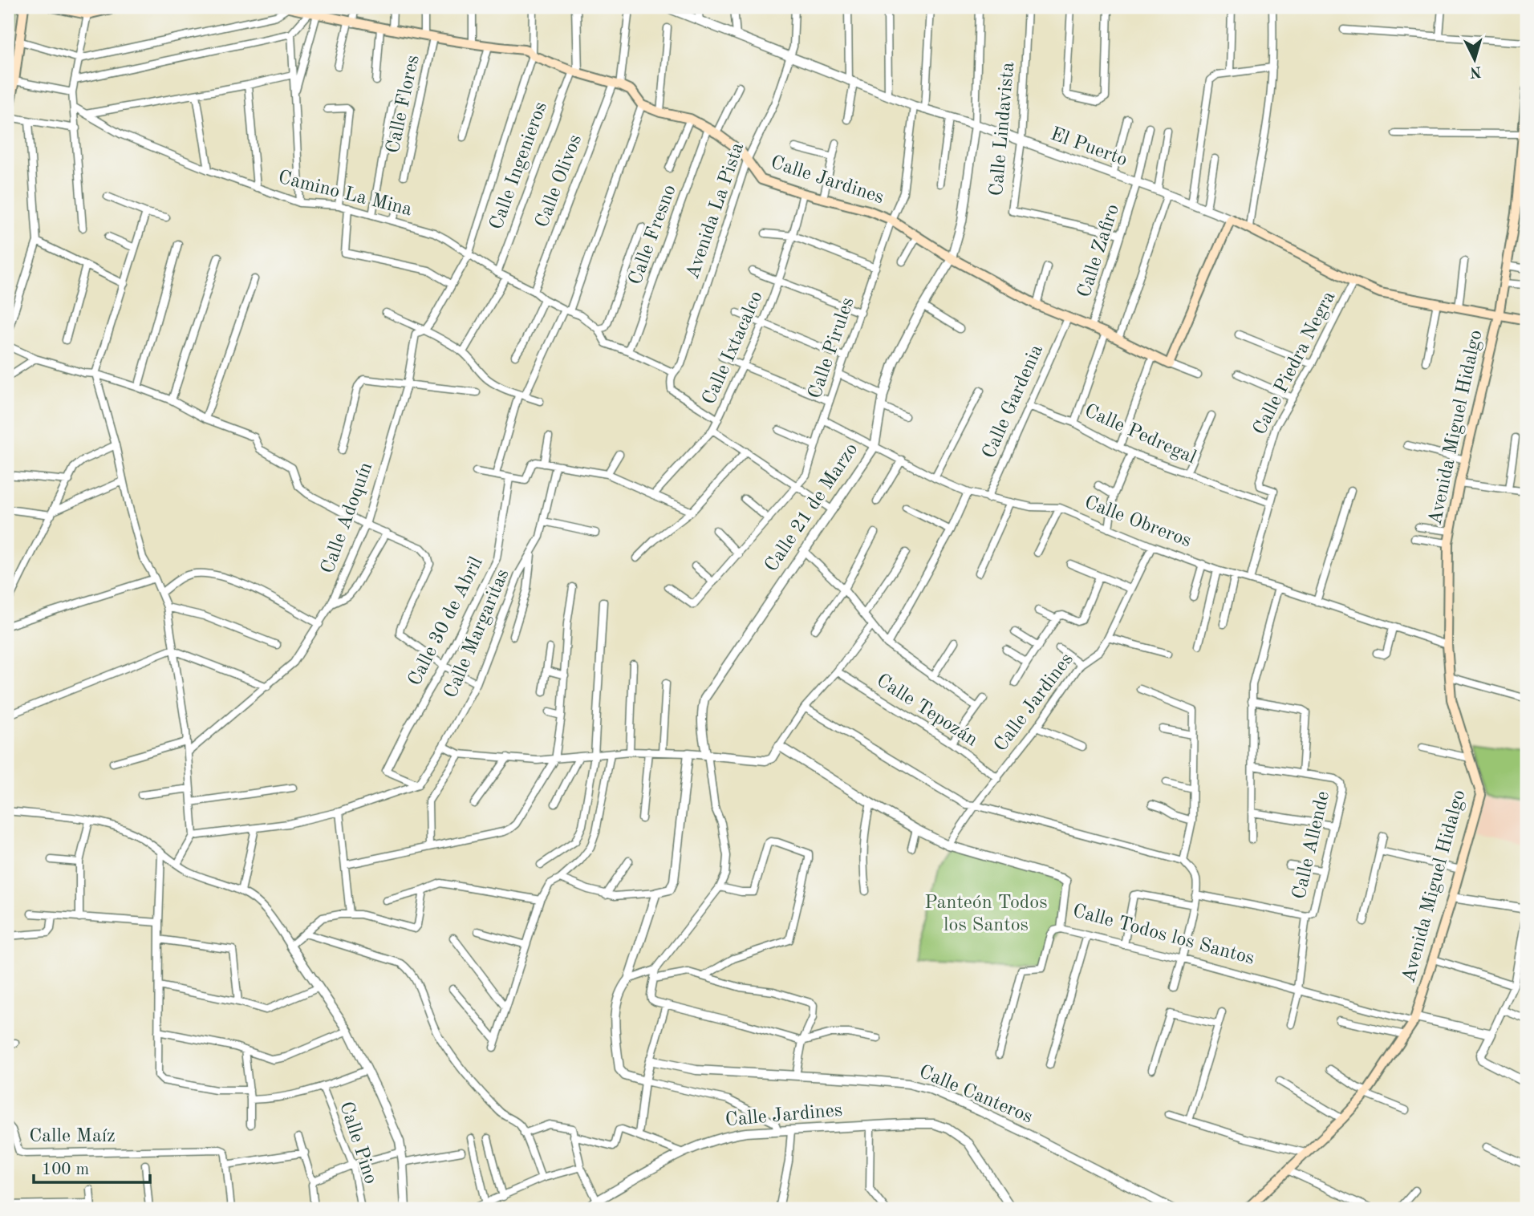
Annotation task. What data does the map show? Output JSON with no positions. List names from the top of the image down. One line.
{"streets":{"main road":["El Puerto","Calle Jardines","Avenida Miguel Hidalgo"],"street":["Calle Flores","Calle Lindavista","Calle Ingenieros","Calle Olivos","Camino La Mina","Avenida La Pista","Calle Fresno","Calle Zafiro","Calle Ixtacalco","Calle Pirules","Calle Piedra Negra","Calle Gardenia","Calle Pedregal","Calle 21 de Marzo","Calle Adoquín","Calle Obreros","Calle 30 de Abril","Calle Margaritas","Calle Tepozán","Calle Allende","Calle Todos los Santos","Calle Canteros","Calle Maíz","Calle Pino"]},"crossings":[["Calle Flores","Calle Jardines"],["Calle Lindavista","El Puerto"],["Calle Lindavista","Calle Zafiro"],["El Puerto","Avenida La Pista"],["El Puerto","Calle Zafiro"],["El Puerto","Calle Pirules"],["El Puerto","Calle Piedra Negra"],["El Puerto","Avenida Miguel Hidalgo"],["El Puerto","Calle 21 de Marzo"],["Calle Ingenieros","Calle Jardines"],["Calle Ingenieros","Camino La Mina"],["Calle Jardines","Calle Olivos"],["Calle Jardines","Avenida La Pista"],["Calle Jardines","Calle Fresno"],["Calle Jardines","Calle Zafiro"],["Calle Jardines","Calle Ixtacalco"],["Calle Jardines","Calle Pirules"],["Calle Jardines","Calle Gardenia"],["Calle Jardines","Calle 21 de Marzo"],["Calle Jardines","Calle Adoquín"],["Calle Jardines","Calle Obreros"],["Calle Jardines","Calle Tepozán"],["Calle Jardines","Calle Todos los Santos"],["Calle Olivos","Camino La Mina"],["Camino La Mina","Calle Fresno"],["Camino La Mina","Calle Adoquín"],["Avenida La Pista","Calle Ixtacalco"],["Calle Pirules","Calle Obreros"],["Calle Piedra Negra","Calle Pedregal"],["Calle Gardenia","Calle Pedregal"],["Calle Gardenia","Calle Obreros"],["Avenida Miguel Hidalgo","Calle Obreros"],["Avenida Miguel Hidalgo","Calle Todos los Santos"],["Calle 21 de Marzo","Calle Obreros"],["Calle 30 de Abril","Calle Margaritas"],["Calle Allende","Calle Todos los Santos"]],"parks":["Panteón Todos los Santos"],"scale_bar":"100 m","north":"bottom"}
